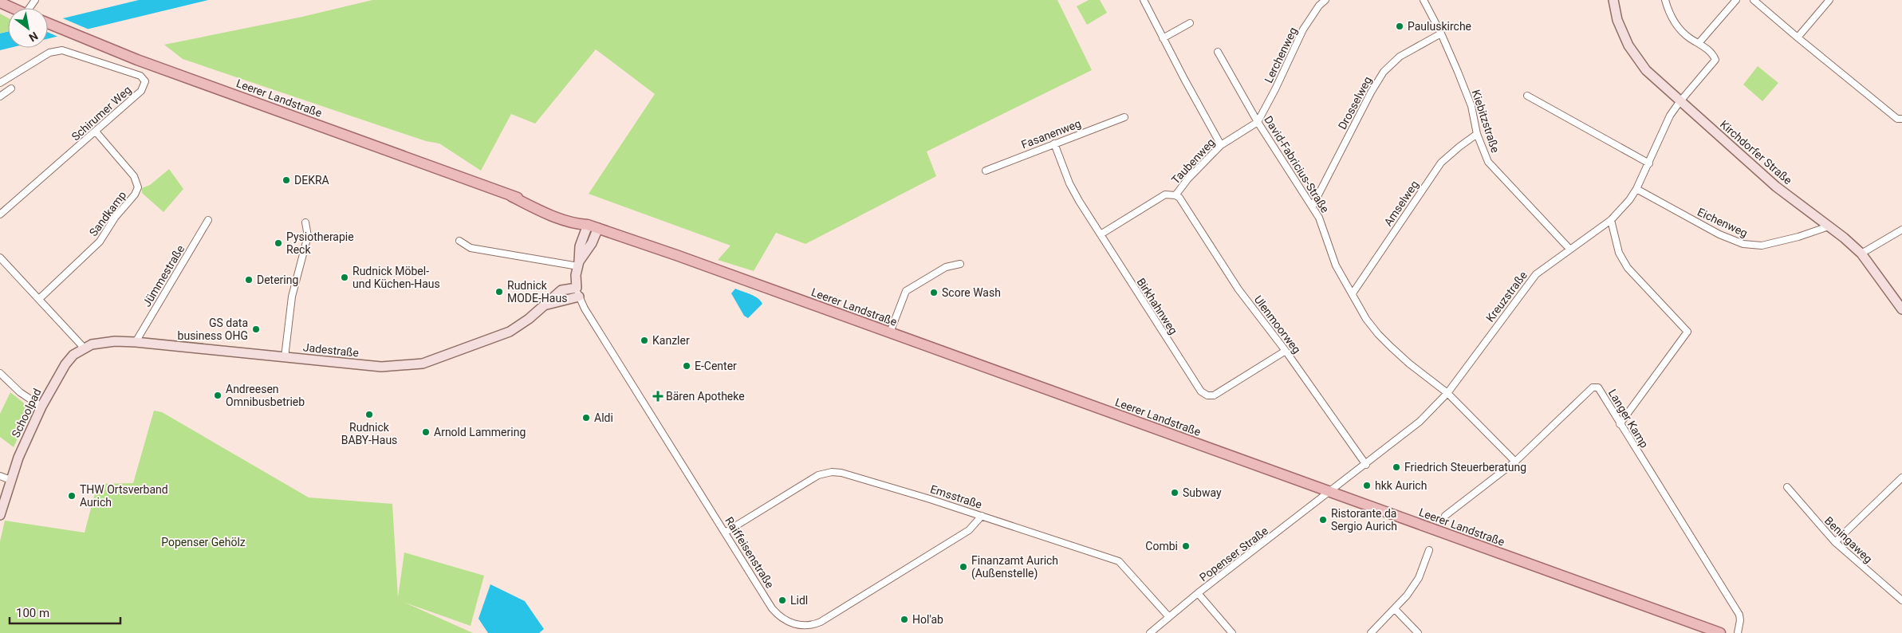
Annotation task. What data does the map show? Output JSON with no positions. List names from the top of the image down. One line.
{"streets":{"main road":["Leerer Landstraße"],"street":["Lerchenweg","Drosselweg","Schirumer Weg","Kiebitzstraße","Fasanenweg","Kirchdorfer Straße","Taubenweg","David-Fabricius-Straße","Amselweg","Sandkamp","Eichenweg","Jümmestraße","Kreuzstraße","Birkhahnweg","Ulenmoorweg","Jadestraße","Schoolpad","Langer Kamp","Emsstraße","Beningaweg","Raiffeisenstraße","Popenser Straße"]},"crossings":[["Lerchenweg","Taubenweg"],["Lerchenweg","David-Fabricius-Straße"],["Leerer Landstraße","Kreuzstraße"],["Leerer Landstraße","Popenser Straße"],["Drosselweg","Kiebitzstraße"],["Drosselweg","David-Fabricius-Straße"],["Schirumer Weg","Sandkamp"],["Kiebitzstraße","Amselweg"],["Kiebitzstraße","Kreuzstraße"],["Fasanenweg","Birkhahnweg"],["Kirchdorfer Straße","Eichenweg"],["Kirchdorfer Straße","Kreuzstraße"],["Taubenweg","David-Fabricius-Straße"],["Taubenweg","Birkhahnweg"],["Taubenweg","Ulenmoorweg"],["David-Fabricius-Straße","Amselweg"],["David-Fabricius-Straße","Kreuzstraße"],["David-Fabricius-Straße","Langer Kamp"],["Eichenweg","Kreuzstraße"],["Jümmestraße","Jadestraße"],["Kreuzstraße","Ulenmoorweg"],["Kreuzstraße","Popenser Straße"],["Birkhahnweg","Ulenmoorweg"],["Jadestraße","Schoolpad"],["Jadestraße","Raiffeisenstraße"],["Emsstraße","Raiffeisenstraße"],["Emsstraße","Popenser Straße"]],"parks":["Popenser Gehölz"],"places":{"other":["Pauluskirche","DEKRA","Pysiotherapie Reck","Rudnick Möbel- und Küchen-Haus","Detering","Rudnick MODE-Haus","Score Wash","GS data business OHG","Kanzler","E-Center","Andreesen Omnibusbetrieb","Rudnick BABY-Haus","Aldi","Arnold Lammering","Friedrich Steuerberatung","hkk Aurich","Subway","THW Ortsverband Aurich","Ristorante da Sergio Aurich","Combi","Finanzamt Aurich (Außenstelle)","Lidl","Hol'ab"],"health":["Bären Apotheke"]},"scale_bar":"100 m","north":"bottom right"}
